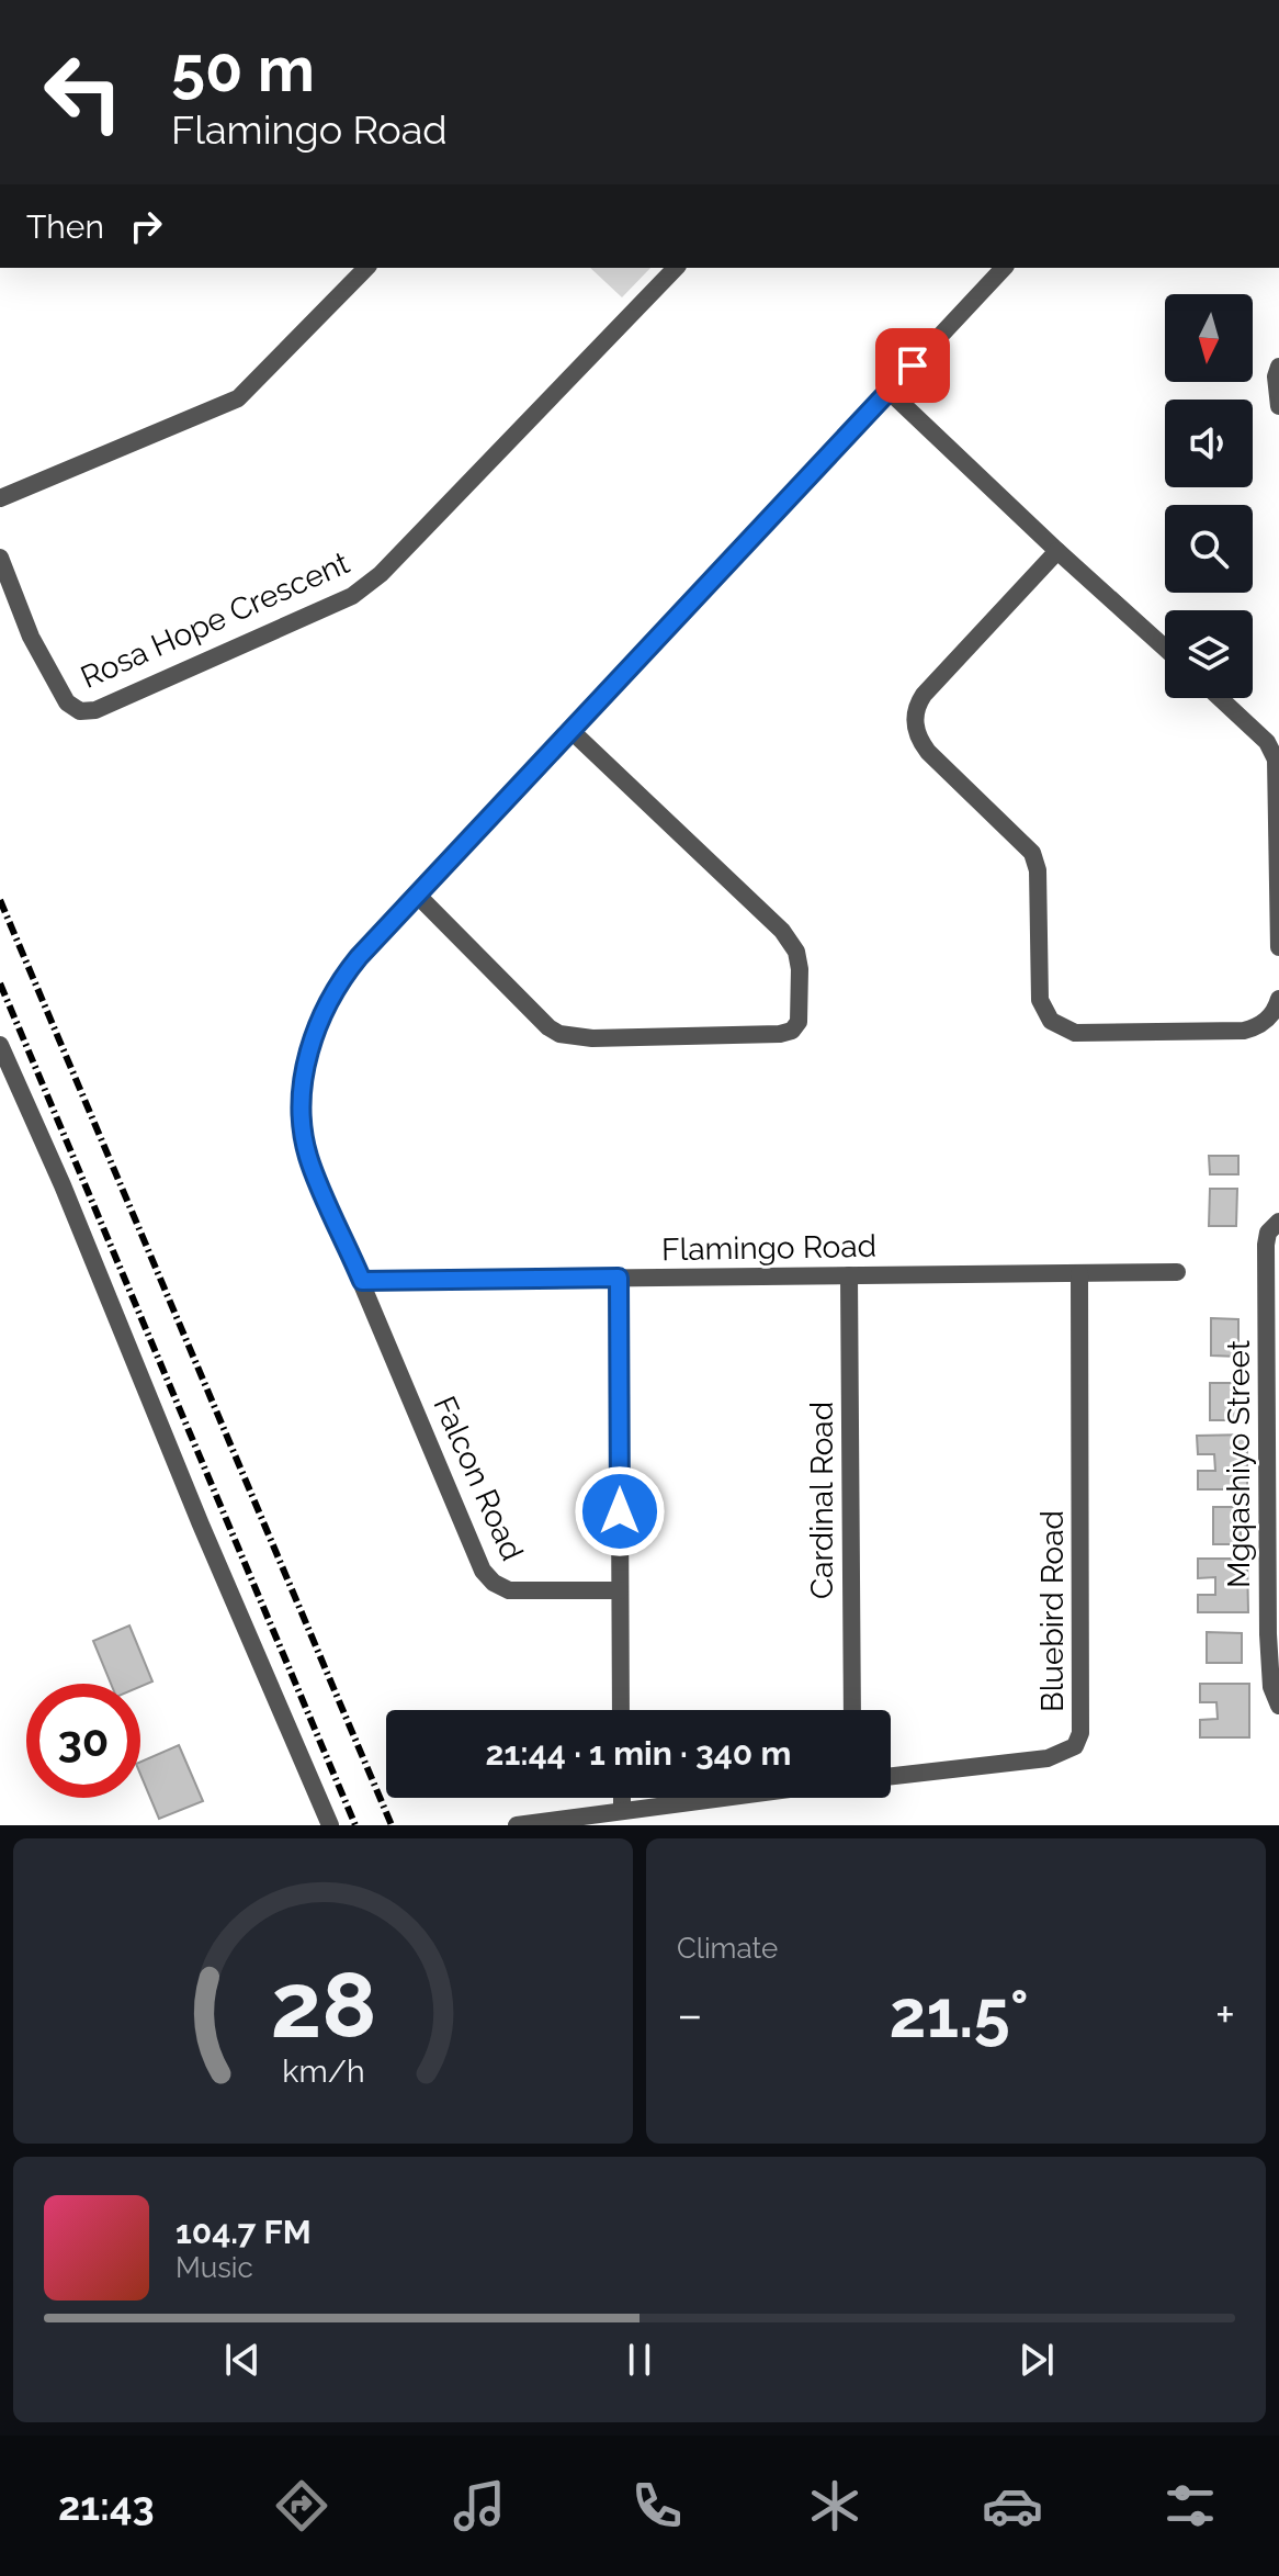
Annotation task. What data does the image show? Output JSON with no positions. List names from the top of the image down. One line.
{"streets":{"street":["Rosa Hope Crescent","Flamingo Road","Mgqashiyo Street","Falcon Road","Cardinal Road","Bluebird Road"]},"crossings":[["Flamingo Road","Falcon Road"],["Flamingo Road","Cardinal Road"],["Flamingo Road","Bluebird Road"]],"north":"bottom","page":{"turn":["50 m","Flamingo Road"],"then":"Then","limit":"30","trip":"21:44 · 1 min · 340 m","tile":"Climate","heat":["−","21.5°","+"],"song":["104.7 FM","Music"],"tabs":"21:43","gauge":["28","km/h"]}}
